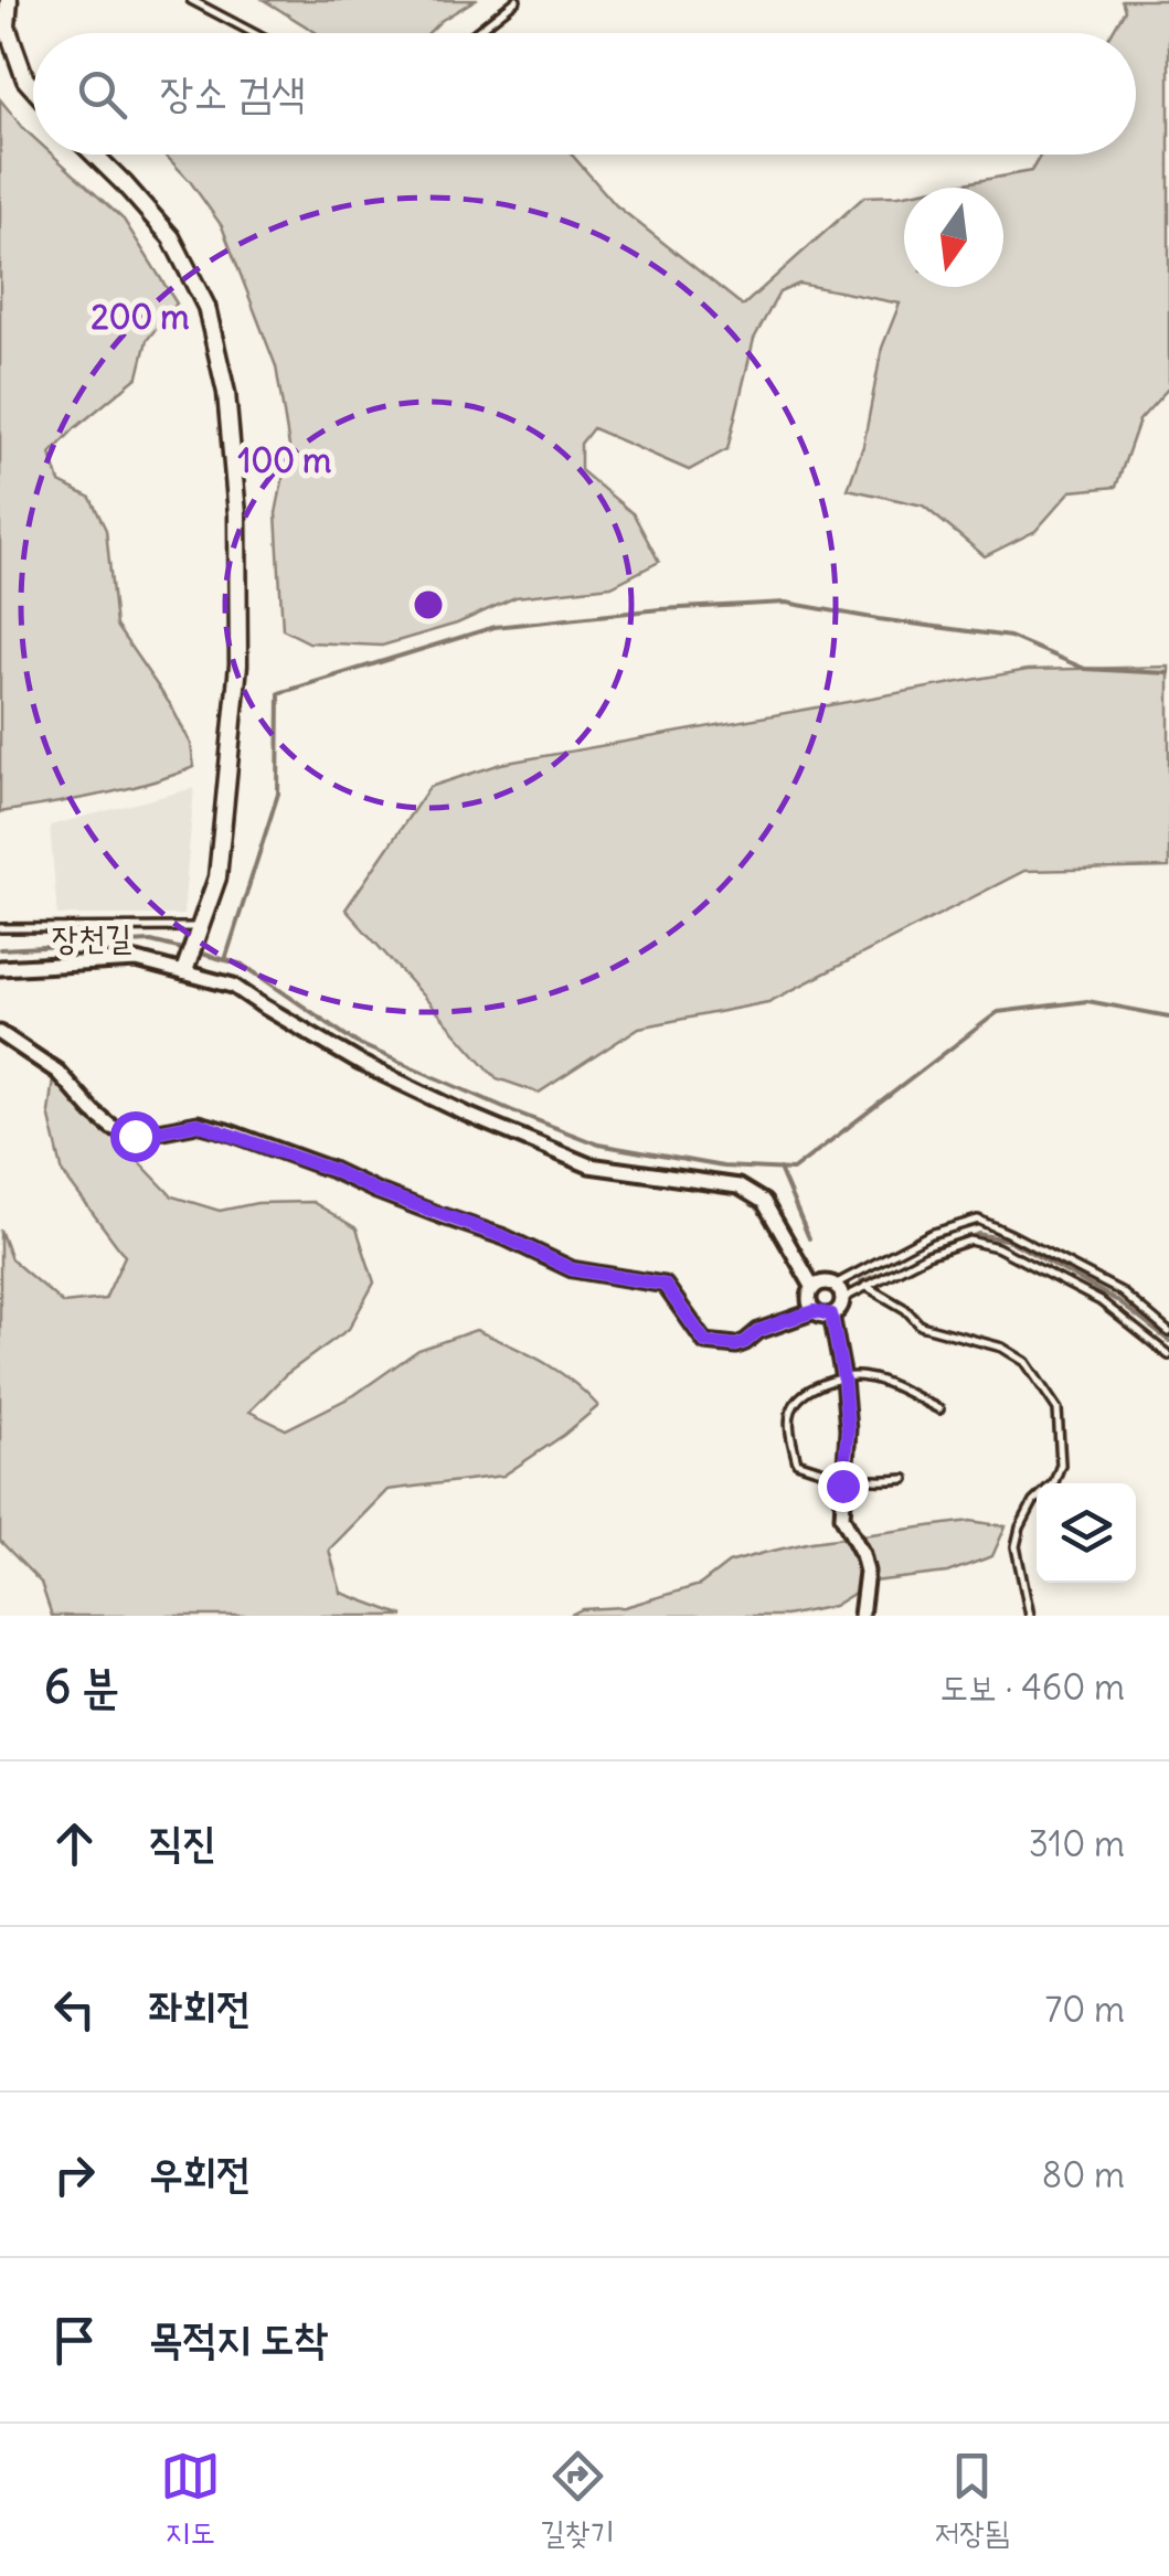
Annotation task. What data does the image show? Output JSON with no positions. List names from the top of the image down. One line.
{"streets":{"street":["장천길"]},"north":"bottom","page":{"search":"장소 검색","heading":["6 분","도보 · 460 m"],"list":[["직진","310 m"],["좌회전","70 m"],["우회전","80 m"],"목적지 도착"],"nav":["지도","길찾기","저장됨"]},"rings":["200 m","100 m"]}
